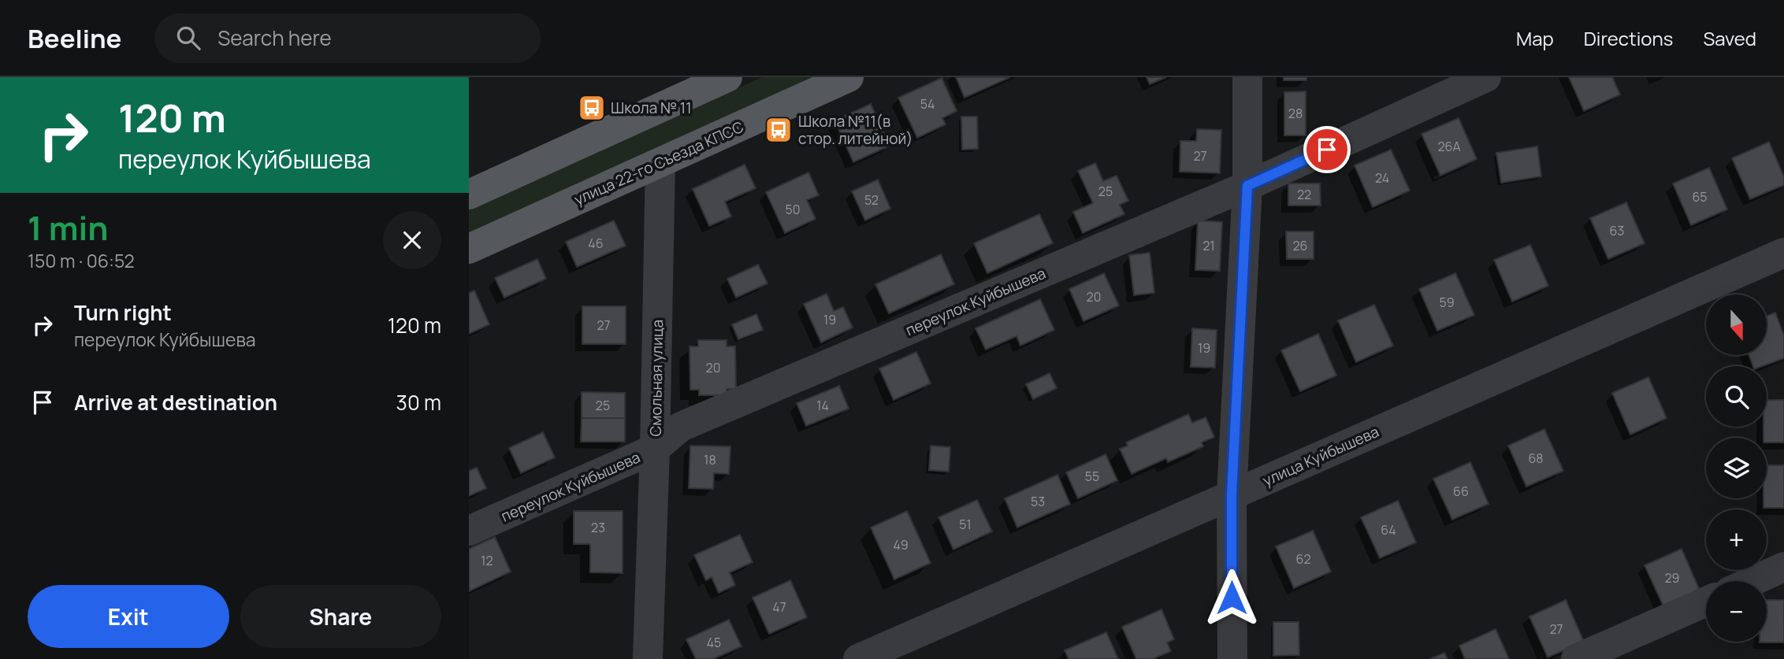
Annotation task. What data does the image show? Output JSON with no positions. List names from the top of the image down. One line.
{"streets":{"main road":["улица 22-го Съезда КПСС"],"street":["переулок Куйбышева","Смольная улица","улица Куйбышева"]},"crossings":[["улица 22-го Съезда КПСС","Смольная улица"],["переулок Куйбышева","Смольная улица"]],"places":{"bus stop":["Школа № 11","Школа №11(в стор. литейной)"]},"house_numbers":["54","28","26А","27","24","25","22","65","52","50","63","46","21","26","20","59","19","27","19","20","25","14","68","18","55","66","53","51","23","64","49","62","12","29","47","27","45"],"north":"bottom","page":{"header":"Beeline","search":"Search here","nav":["Map","Directions","Saved"],"turn":["120 m","переулок Куйбышева"],"heading":["1 min","150 m · 06:52"],"list":[{"name":"Turn right","note":"переулок Куйбышева","value":"120 m"},{"name":"Arrive at destination","value":"30 m"}],"map_buttons":["+","−"],"buttons":["Exit","Share"]}}
